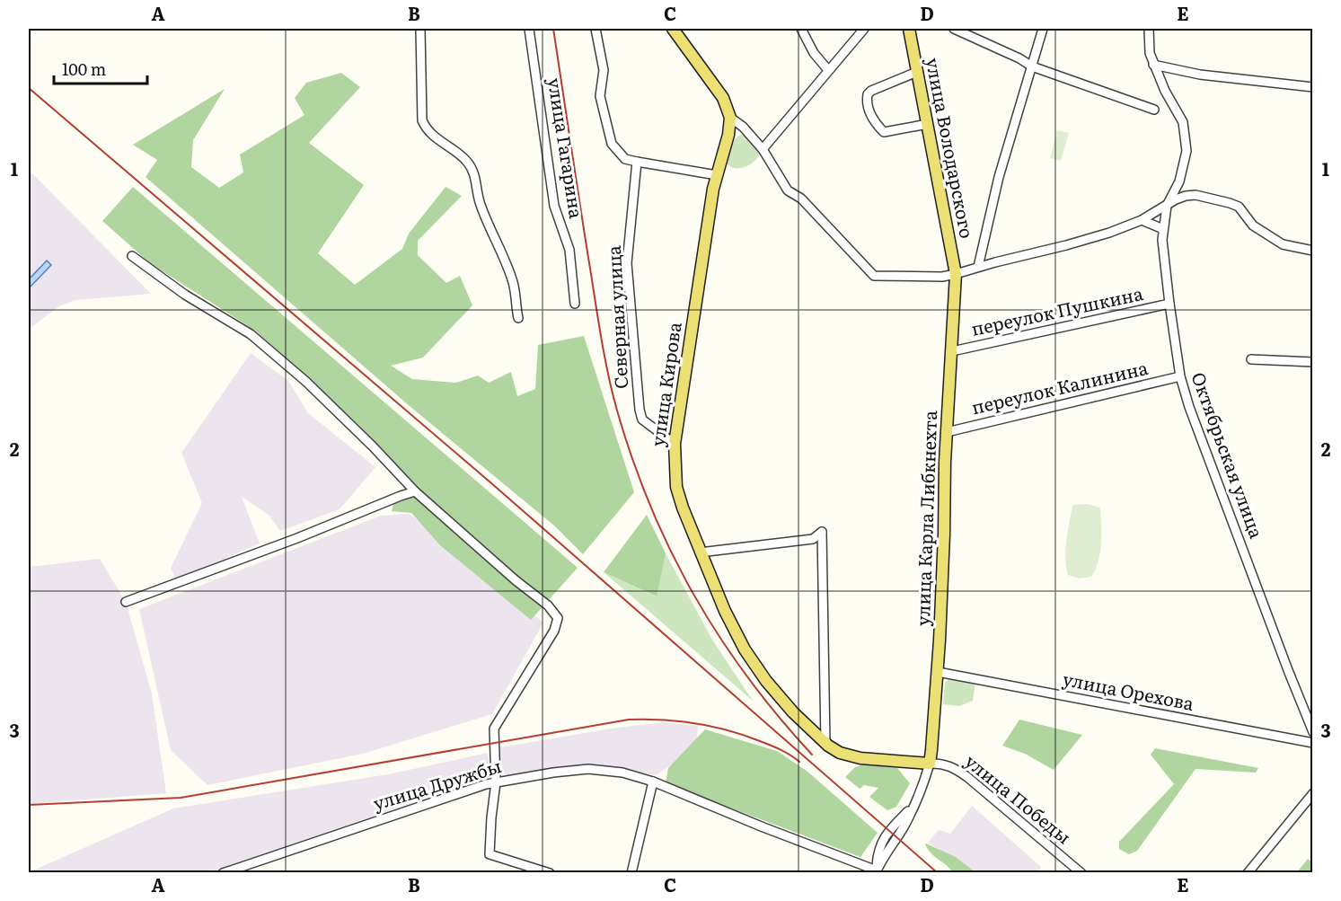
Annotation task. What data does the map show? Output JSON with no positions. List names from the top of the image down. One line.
{"streets":{"main road":["улица Володарского","улица Кирова","улица Карла Либкнехта"],"street":["улица Гагарина","переулок Пушкина","Северная улица","переулок Калинина","Октябрьская улица","улица Орехова","улица Дружбы","улица Победы"]},"crossings":[["улица Володарского","улица Карла Либкнехта"],["переулок Пушкина","Октябрьская улица"],["переулок Пушкина","улица Карла Либкнехта"],["Северная улица","улица Кирова"],["улица Кирова","улица Карла Либкнехта"],["улица Кирова","улица Победы"],["переулок Калинина","Октябрьская улица"],["переулок Калинина","улица Карла Либкнехта"],["улица Карла Либкнехта","улица Орехова"],["улица Карла Либкнехта","улица Победы"]],"scale_bar":"100 m","grid":{"columns":["A","B","C","D","E"],"rows":["1","2","3"]}}
